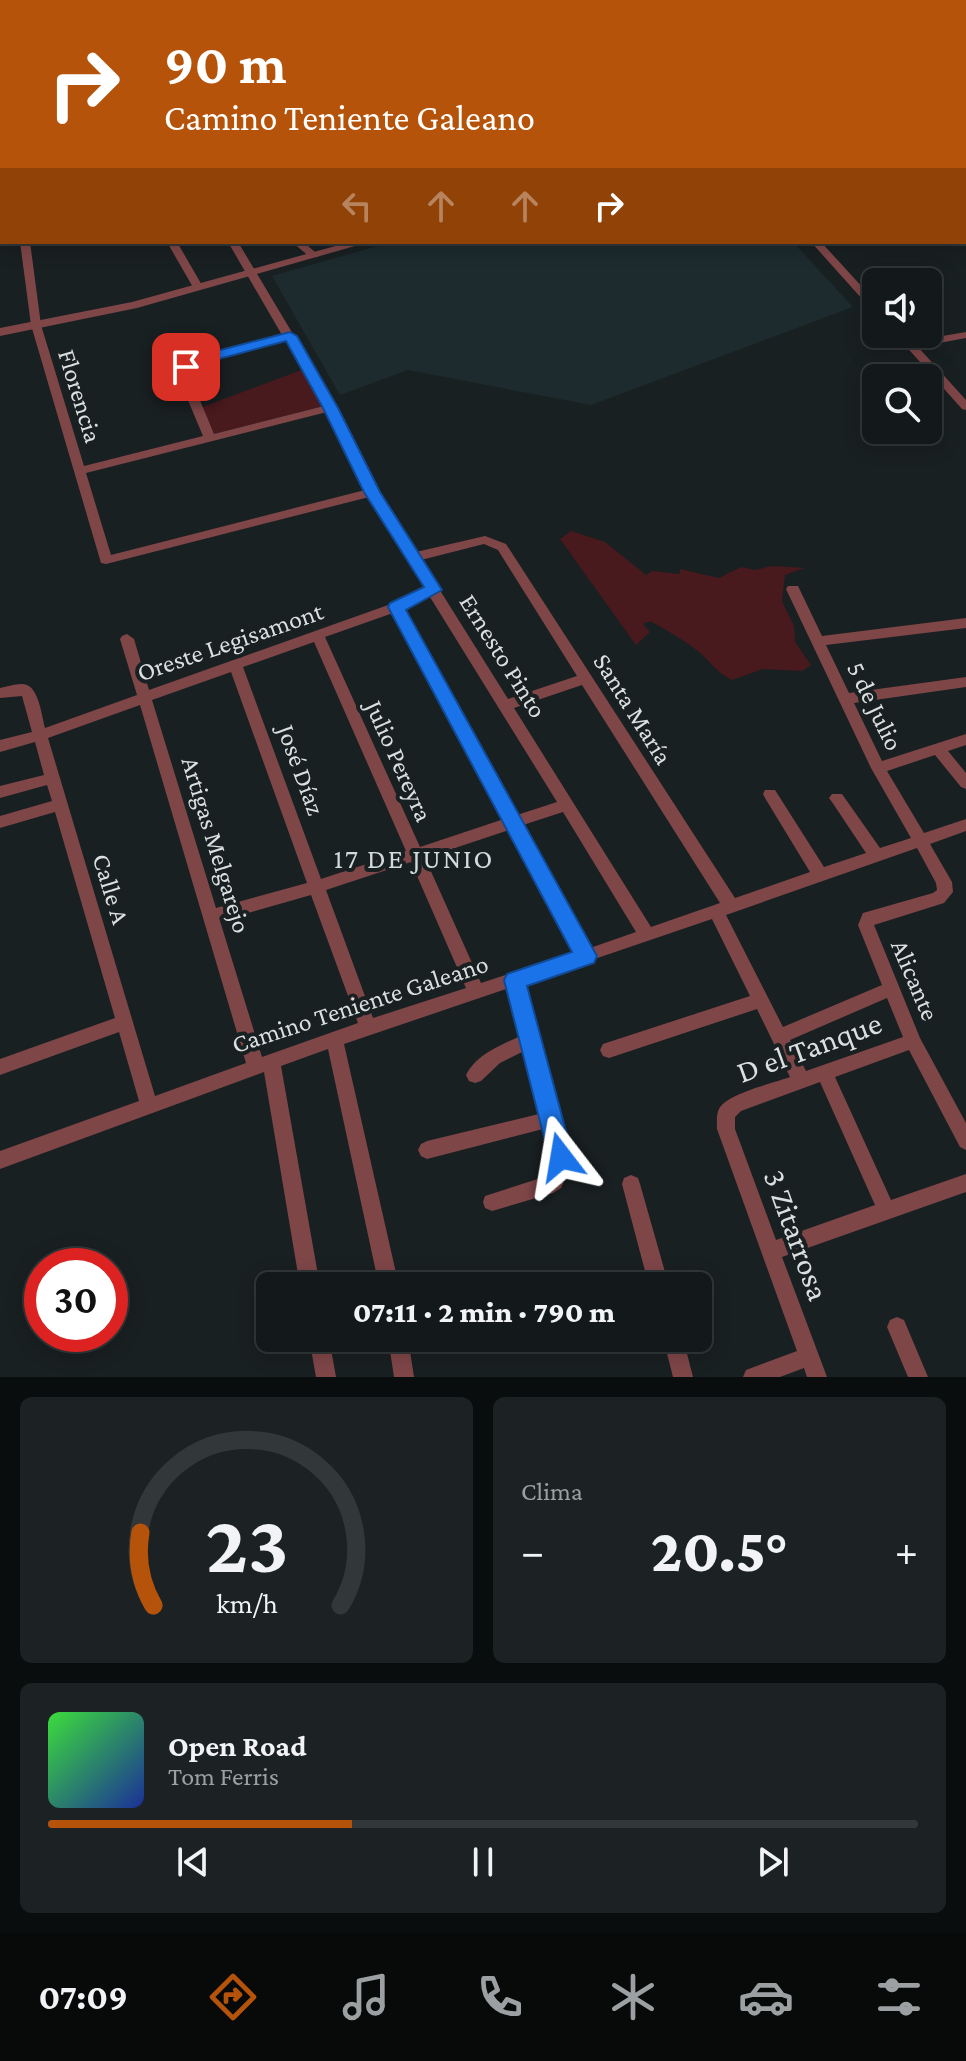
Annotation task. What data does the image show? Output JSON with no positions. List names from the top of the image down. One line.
{"streets":{"street":["Florencia","Oreste Legisamont","Ernesto Pinto","5 de Julio","Santa María","Julio Pereyra","José Díaz","Artigas Melgarejo","Calle A","Alicante","Camino Teniente Galeano","D el Tanque","3 Zitarrosa"]},"crossings":[["Florencia","Ernesto Pinto"],["Oreste Legisamont","Ernesto Pinto"],["Oreste Legisamont","Julio Pereyra"],["Oreste Legisamont","José Díaz"],["Oreste Legisamont","Artigas Melgarejo"],["Oreste Legisamont","Calle A"],["Ernesto Pinto","Santa María"],["Ernesto Pinto","Camino Teniente Galeano"],["5 de Julio","Alicante"],["5 de Julio","Camino Teniente Galeano"],["Santa María","Camino Teniente Galeano"],["Santa María","D el Tanque"],["Julio Pereyra","Camino Teniente Galeano"],["José Díaz","Camino Teniente Galeano"],["Artigas Melgarejo","Camino Teniente Galeano"],["Calle A","Camino Teniente Galeano"],["Alicante","Camino Teniente Galeano"],["Alicante","D el Tanque"],["D el Tanque","3 Zitarrosa"]],"districts":["17 DE JUNIO"],"page":{"turn":["90 m","Camino Teniente Galeano"],"limit":"30","trip":"07:11 · 2 min · 790 m","tile":"Clima","heat":["−","20.5°","+"],"song":["Open Road","Tom Ferris"],"tabs":"07:09","gauge":["23","km/h"]}}
